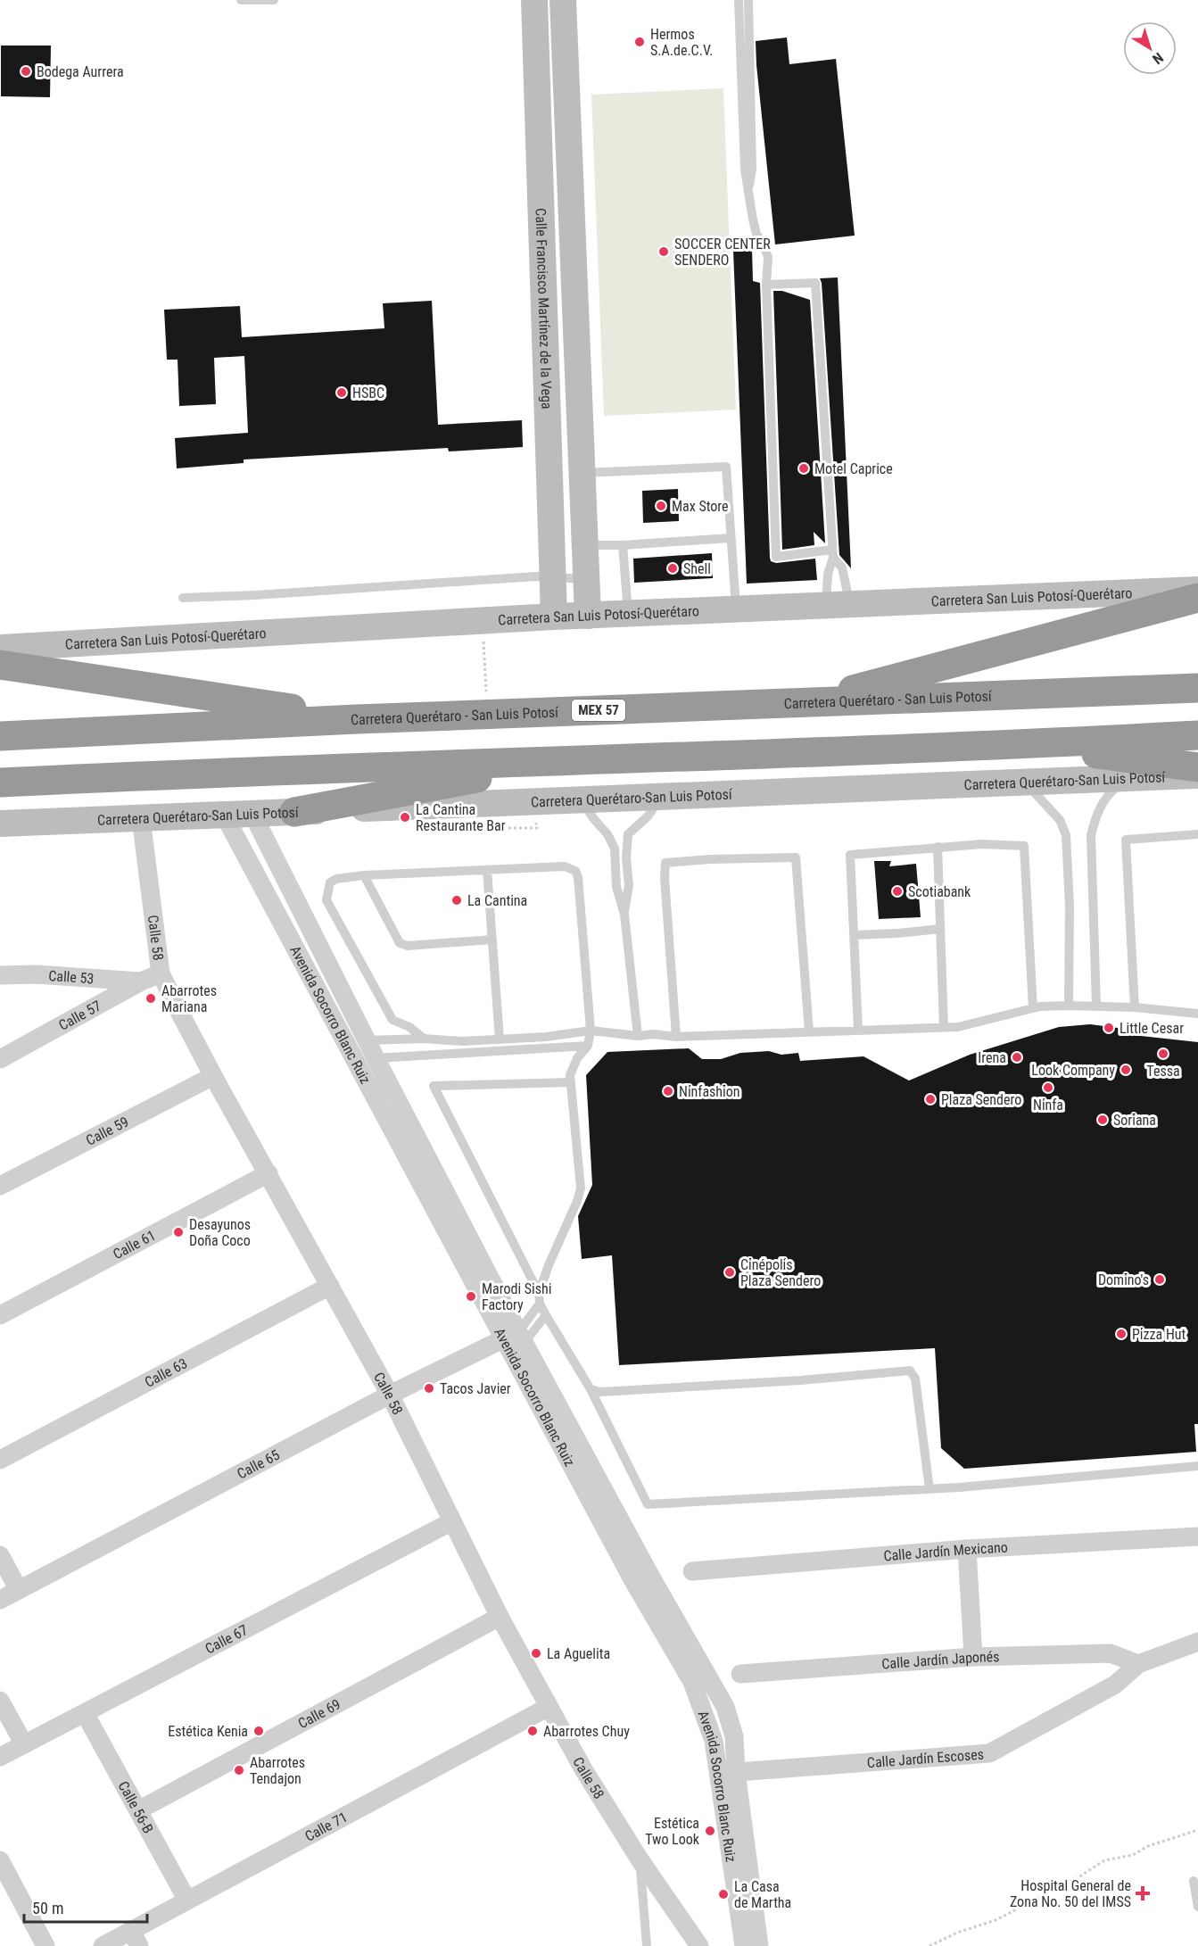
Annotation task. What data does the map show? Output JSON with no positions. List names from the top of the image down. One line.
{"streets":{"highway":["Carretera Querétaro - San Luis Potosí","MEX 57"],"main road":["Calle Francisco Martínez de la Vega","Carretera San Luis Potosí-Querétaro","Carretera Querétaro-San Luis Potosí"],"street":["Calle 58","Calle 53","Avenida Socorro Blanc Ruiz","Calle 57","Calle 59","Calle 61","Calle 63","Calle 65","Calle Jardín Mexicano","Calle 67","Calle Jardín Japonés","Calle 69","Calle Jardín Escoses","Calle 56-B","Calle 71"]},"crossings":[["Calle Francisco Martínez de la Vega","Carretera San Luis Potosí-Querétaro"],["Carretera Querétaro-San Luis Potosí","Calle 58"],["Carretera Querétaro-San Luis Potosí","Avenida Socorro Blanc Ruiz"],["Calle 58","Calle 57"],["Calle 58","Calle 59"],["Calle 58","Calle 61"],["Calle 58","Calle 63"],["Calle 58","Calle 65"],["Calle 58","Calle 67"],["Calle 58","Calle 69"],["Calle 58","Calle 71"],["Calle 53","Calle 57"],["Avenida Socorro Blanc Ruiz","Calle 65"],["Avenida Socorro Blanc Ruiz","Calle Jardín Escoses"],["Calle 67","Calle 56-B"],["Calle Jardín Japonés","Calle Jardín Escoses"],["Calle 69","Calle 56-B"],["Calle 56-B","Calle 71"]],"places":{"other":["Hermos S.A.de.C.V.","Bodega Aurrera","SOCCER CENTER SENDERO","HSBC","Motel Caprice","Max Store","Shell","La Cantina Restaurante Bar","Scotiabank","La Cantina","Abarrotes Mariana","Little Cesar","Tessa","Irena","Look Company","Ninfa","Ninfashion","Plaza Sendero","Soriana","Desayunos Doña Coco","Cinépolis Plaza Sendero","Domino's","Marodi Sishi Factory","Pizza Hut","Tacos Javier","La Aguelita","Estética Kenia","Abarrotes Chuy","Abarrotes Tendajon","Estética Two Look","La Casa de Martha"],"health":["Hospital General de Zona No. 50 del IMSS"]},"scale_bar":"50 m","north":"bottom right"}
